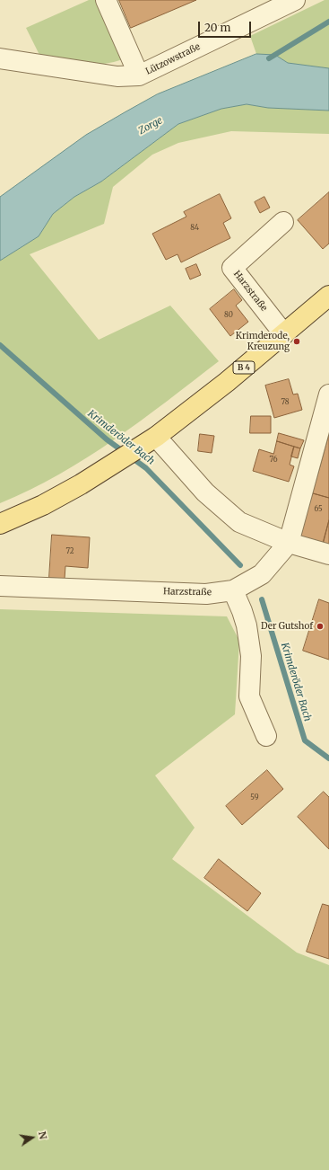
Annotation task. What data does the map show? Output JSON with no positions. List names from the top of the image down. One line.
{"streets":{"main road":["B 4"],"street":["Lützowstraße","Harzstraße"]},"crossings":[["Harzstraße","B 4"]],"water":["Zorge","Krimderöder Bach"],"places":["Krimderode, Kreuzung","Der Gutshof"],"house_numbers":["84","80","78","76","65","72","59"],"scale_bar":"20 m","north":"right"}
